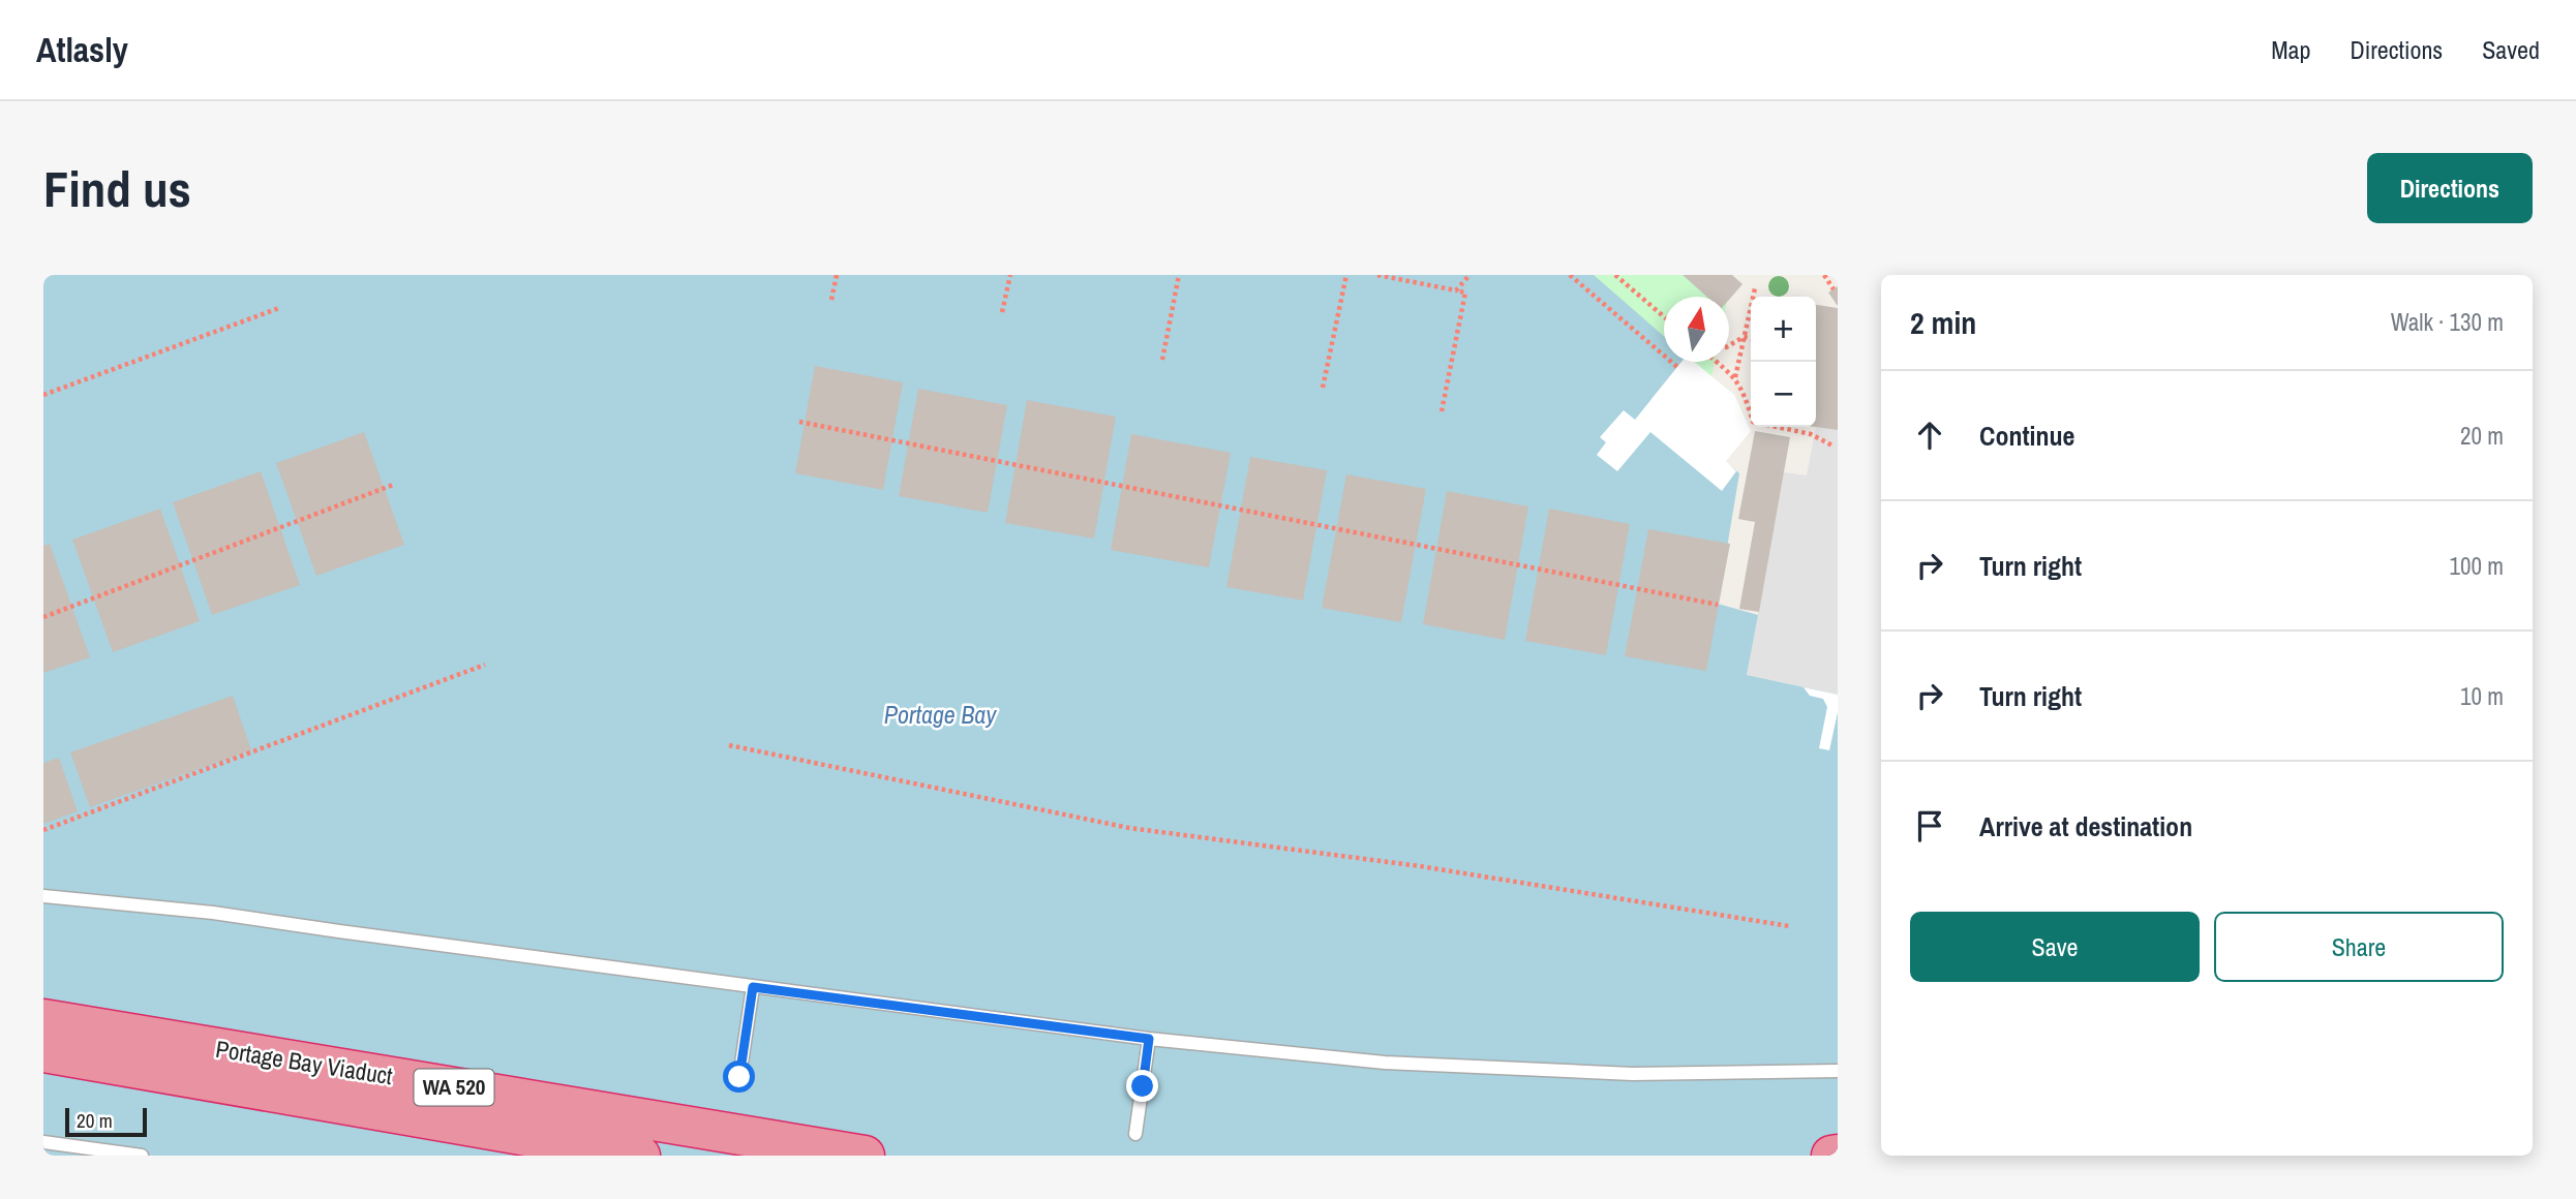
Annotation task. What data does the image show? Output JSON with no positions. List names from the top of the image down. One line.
{"streets":{"highway":["Portage Bay Viaduct","WA 520"]},"water":["Portage Bay"],"scale_bar":"20 m","north":"top","page":{"header":"Atlasly","nav":["Map","Directions","Saved"],"buttons":["Directions",["Save","Share"]],"title":"Find us","heading":["2 min","Walk · 130 m"],"map_buttons":["+","−"],"list":[["Continue","20 m"],["Turn right","100 m"],["Turn right","10 m"],"Arrive at destination"],"scale":"20 m"}}
